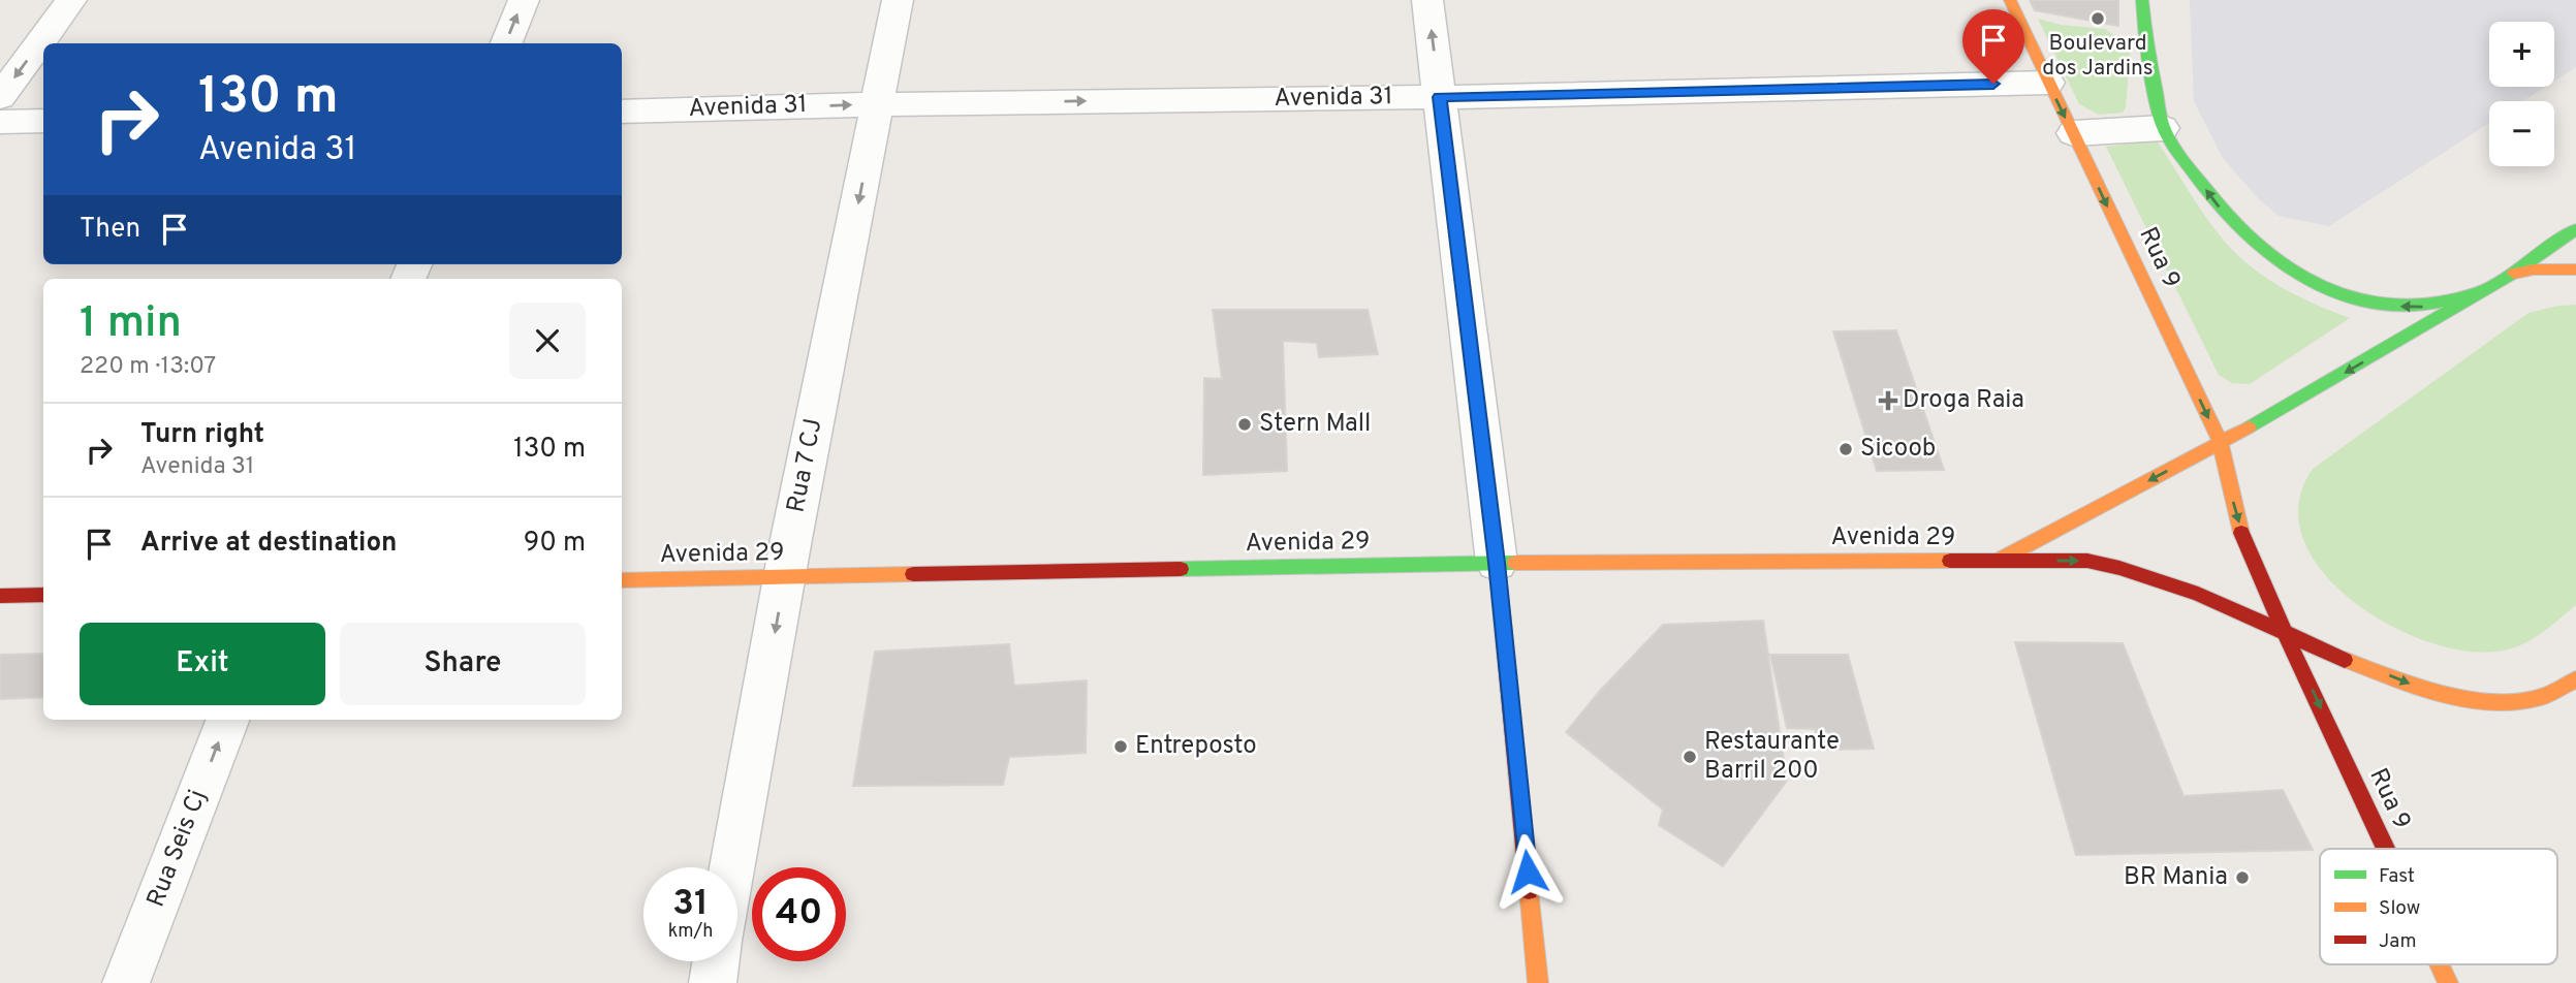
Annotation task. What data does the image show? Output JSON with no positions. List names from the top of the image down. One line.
{"streets":{"main road":["Rua 9","Avenida 29"],"street":["Avenida 31","Rua 7 CJ","Rua Seis Cj"]},"crossings":[["Avenida 31","Rua 9"],["Avenida 31","Rua 7 CJ"],["Rua 9","Avenida 29"],["Rua 7 CJ","Avenida 29"]],"one_way":["Avenida 31","Rua 9","Rua 7 CJ","Rua Seis Cj"],"places":{"other":["Boulevard dos Jardins","Stern Mall","Sicoob","Entreposto","Restaurante Barril 200","BR Mania"],"health":["Droga Raia"]},"legend":["Fast","Slow","Jam"],"page":{"map_buttons":["+","−"],"turn":["130 m","Avenida 31"],"then":"Then","heading":["1 min","220 m · 13:07"],"list":[{"name":"Turn right","note":"Avenida 31","value":"130 m"},{"name":"Arrive at destination","value":"90 m"}],"buttons":["Exit","Share"],"speed":"31 km/h","limit":"40"}}
